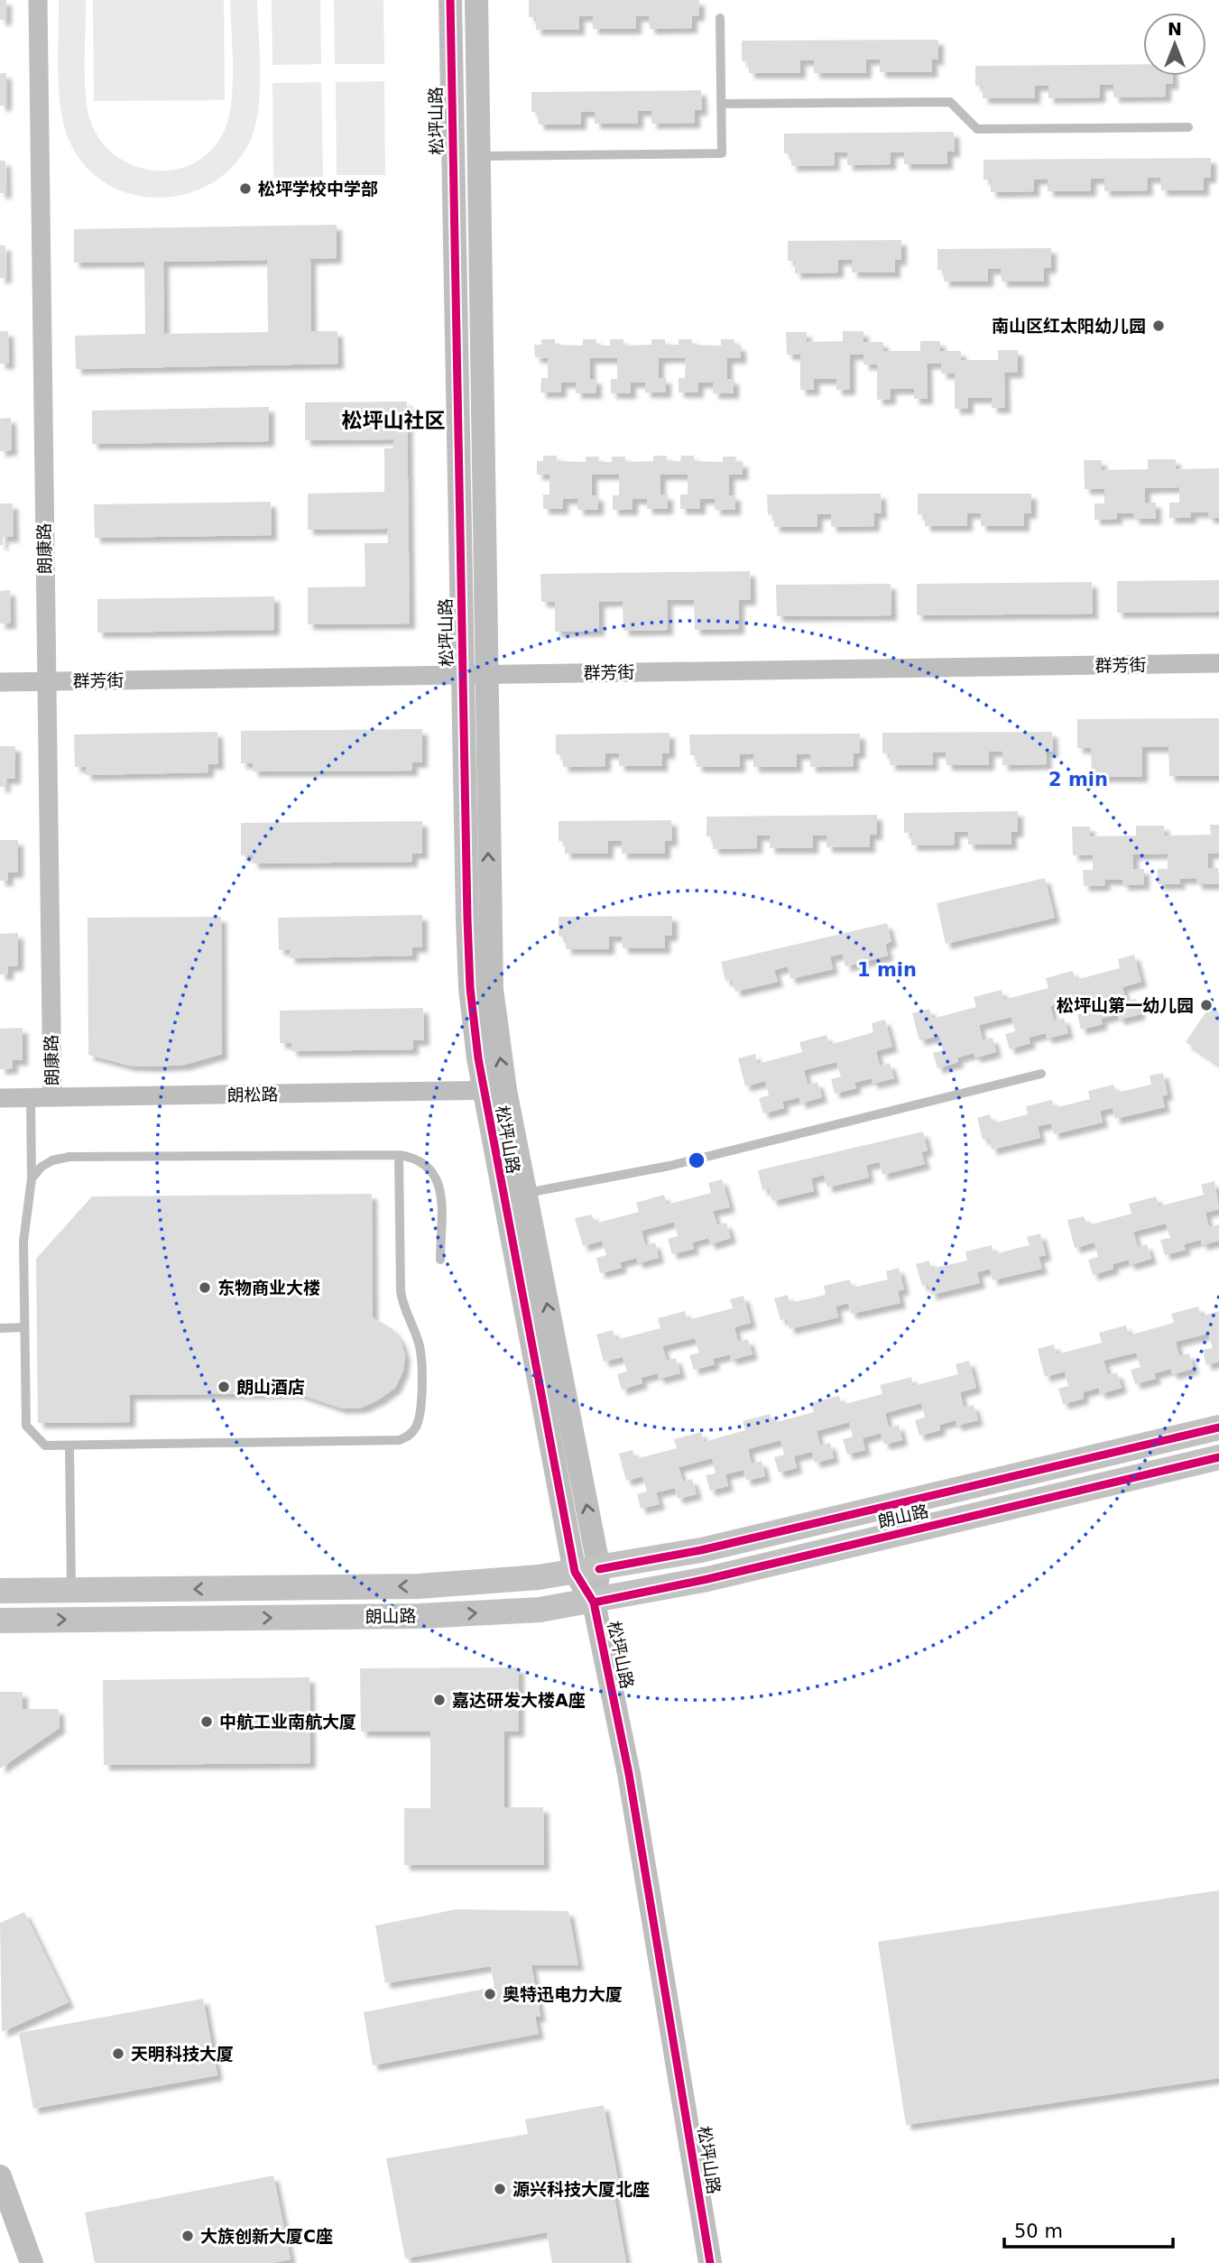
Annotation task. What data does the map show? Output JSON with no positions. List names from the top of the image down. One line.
{"streets":{"main road":["朗山路"],"street":["松坪山路","朗康路","群芳街","朗松路"]},"crossings":[["松坪山路","群芳街"],["松坪山路","朗松路"],["松坪山路","朗山路"],["朗康路","群芳街"],["朗康路","朗松路"]],"districts":["松坪山社区"],"places":["松坪学校中学部","南山区红太阳幼儿园","松坪山第一幼儿园","东物商业大楼","朗山酒店","嘉达研发大楼A座","中航工业南航大厦","奥特迅电力大厦","天明科技大厦","源兴科技大厦北座","大族创新大厦C座"],"scale_bar":"50 m","north":"top","rings":["2 min","1 min"]}
